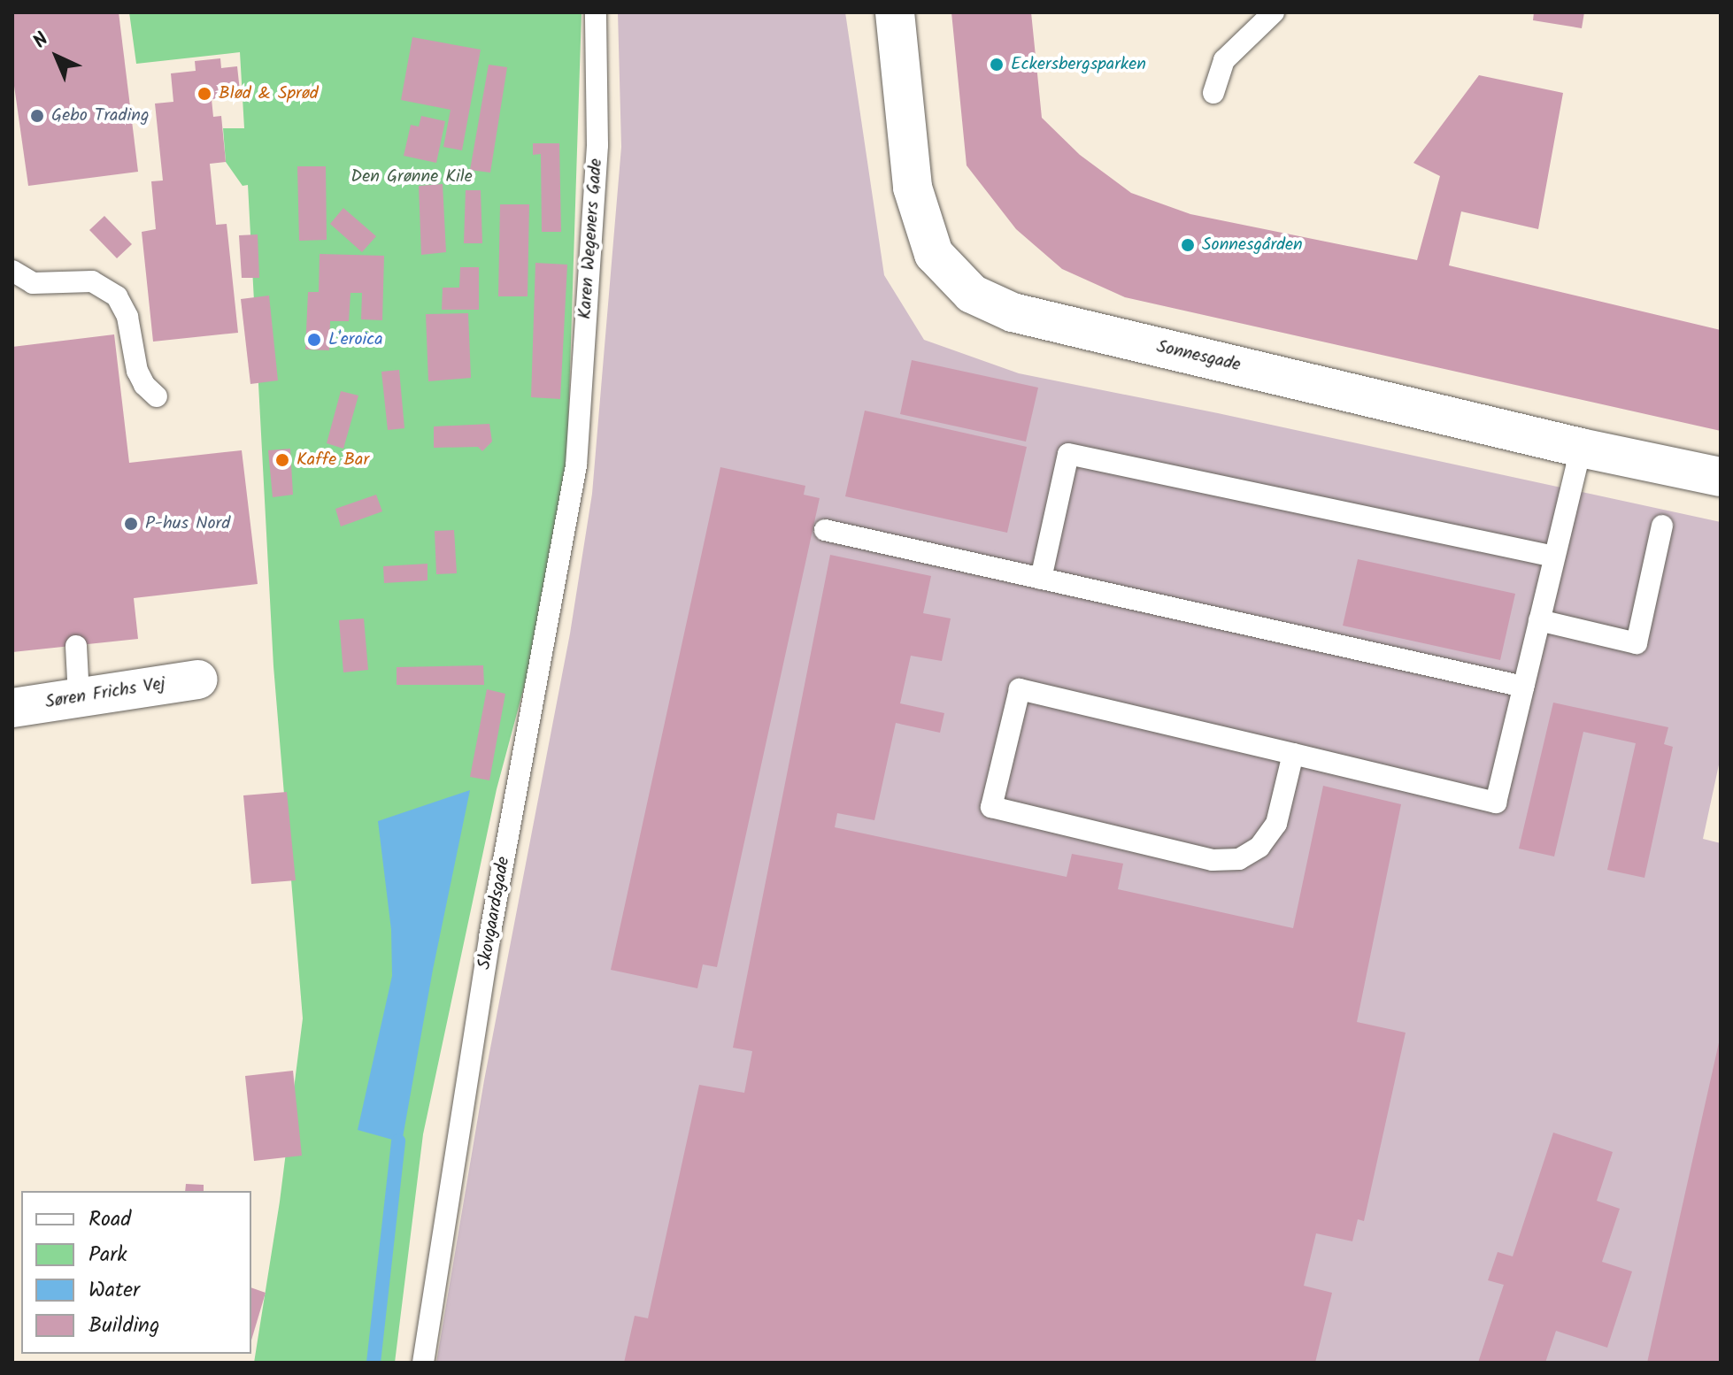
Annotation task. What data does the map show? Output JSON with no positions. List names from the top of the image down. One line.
{"streets":{"street":["Sonnesgade","Søren Frichs Vej"],"lane":["Karen Wegeners Gade","Skovgaardsgade"]},"crossings":[["Karen Wegeners Gade","Skovgaardsgade"]],"parks":["Den Grønne Kile"],"places":["Eckersbergsparken","Blød & Sprød","Gebo Trading","Sonnesgården","L'eroica","Kaffe Bar","P-hus Nord"],"legend":["Road","Park","Water","Building"],"north":"top left"}
